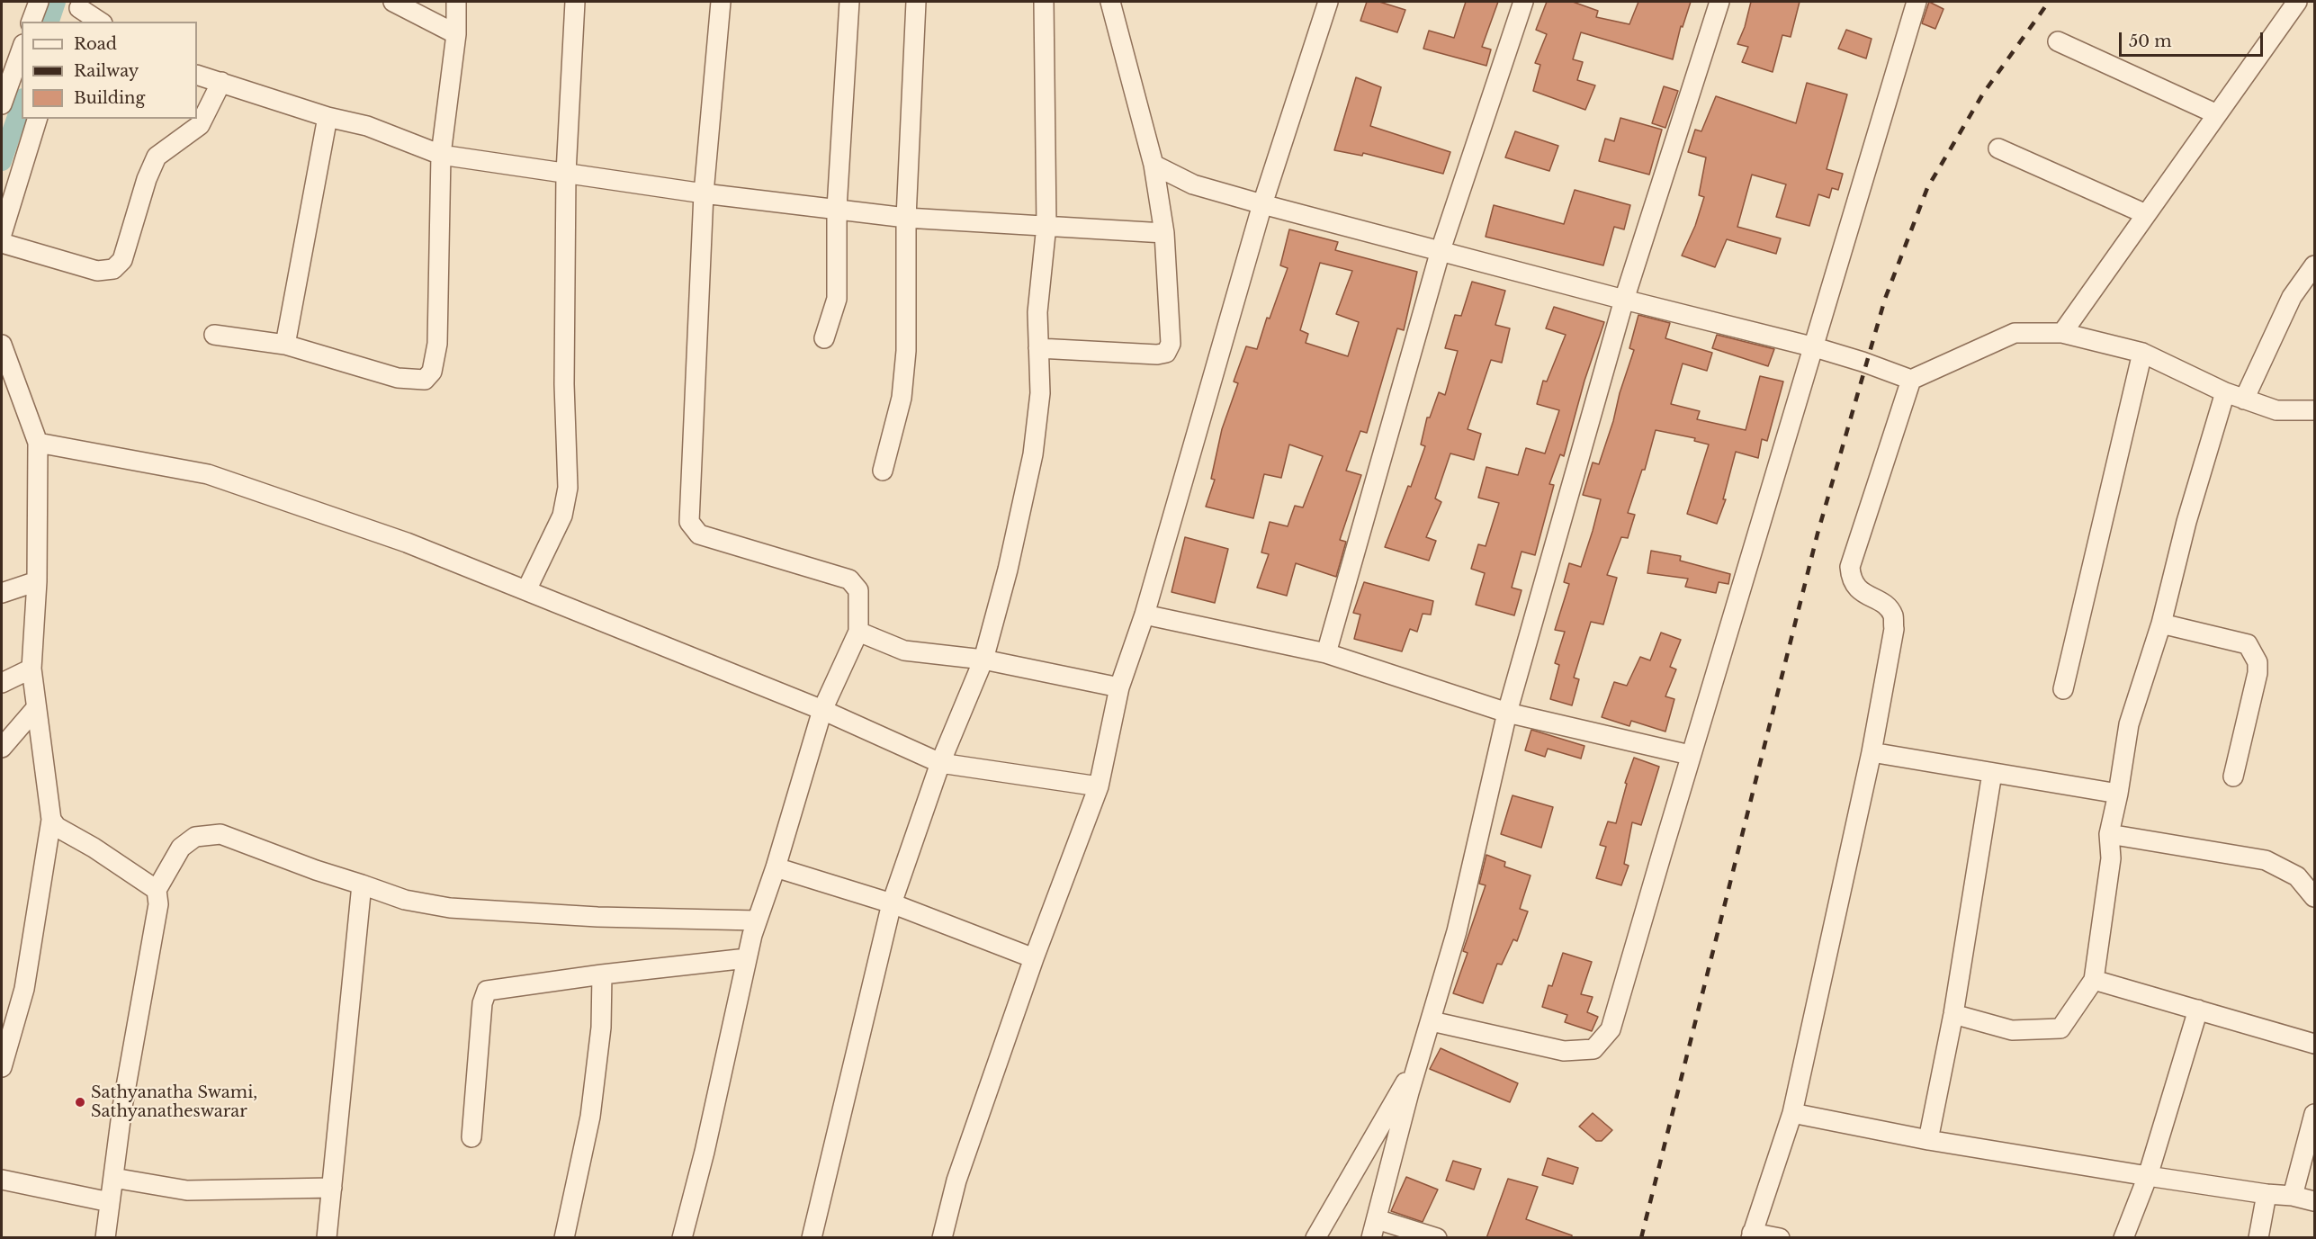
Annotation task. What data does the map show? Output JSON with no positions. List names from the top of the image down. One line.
{"places":["Sathyanatha Swami, Sathyanatheswarar"],"legend":["Road","Railway","Building"],"scale_bar":"50 m"}
